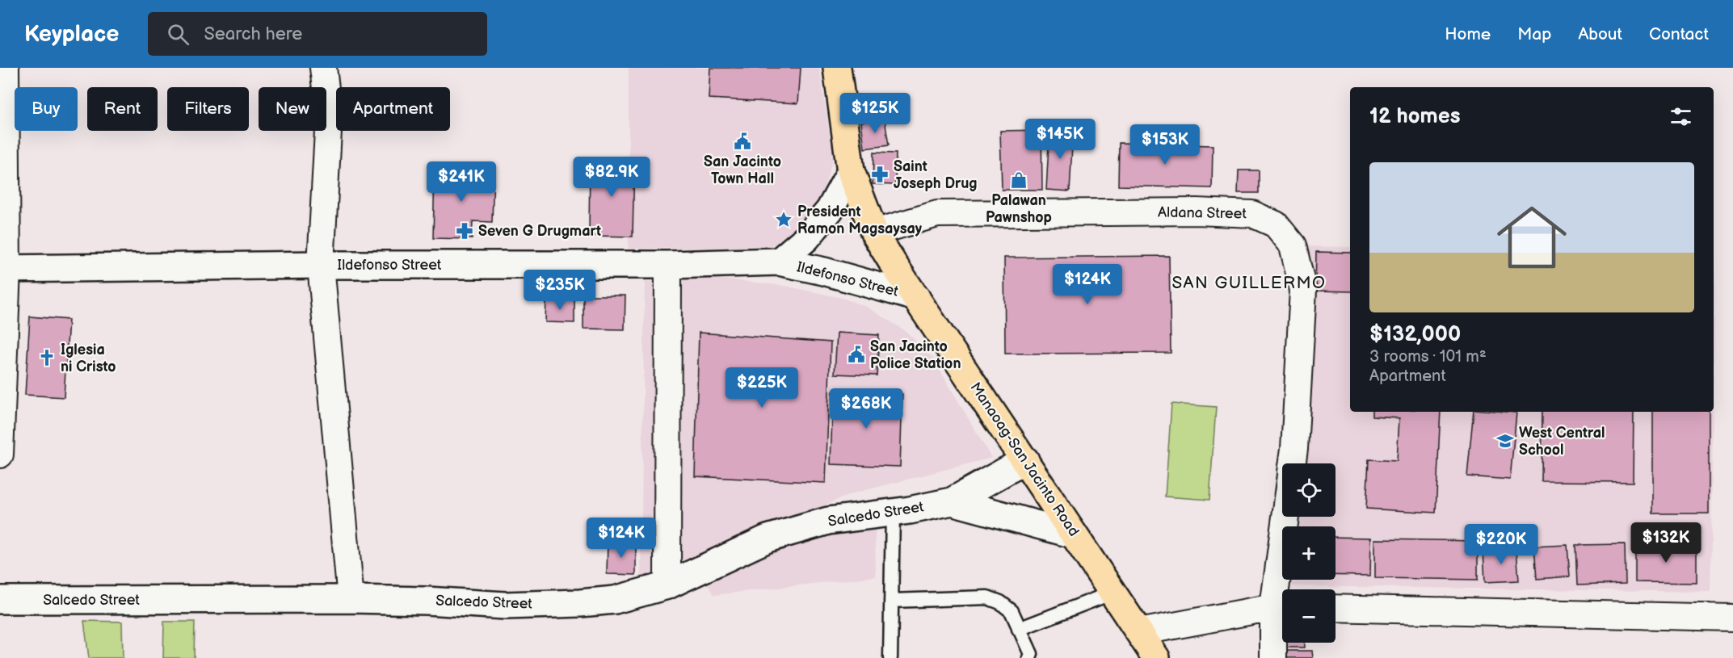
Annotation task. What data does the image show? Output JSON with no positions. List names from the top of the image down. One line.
{"streets":{"main road":["Manaoag-San Jacinto Road"],"street":["Aldana Street","Ildefonso Street","Salcedo Street"]},"crossings":[["Aldana Street","Manaoag-San Jacinto Road"],["Ildefonso Street","Manaoag-San Jacinto Road"],["Manaoag-San Jacinto Road","Salcedo Street"]],"districts":["SAN GUILLERMO"],"places":{"public building":["San Jacinto Town Hall","San Jacinto Police Station"],"pharmacy":["Saint Joseph Drug","Seven G Drugmart"],"shop":["Palawan Pawnshop"],"place":["President Ramon Magsaysay"],"church":["Iglesia ni Cristo"],"school or university":["West Central School"]},"page":{"header":"Keyplace","search":"Search here","nav":["Home","Map","About","Contact"],"chip":["Buy","Rent","Filters","New","Apartment"],"heading":"12 homes","price":["$125K","$145K","$153K","$82.9K","$241K","$124K","$235K","$225K","$268K","$124K","$132K","$220K"],"list":[{"name":"$132,000","note":"3 rooms · 101 m² · Apartment"}],"map_buttons":["+","−"]}}
